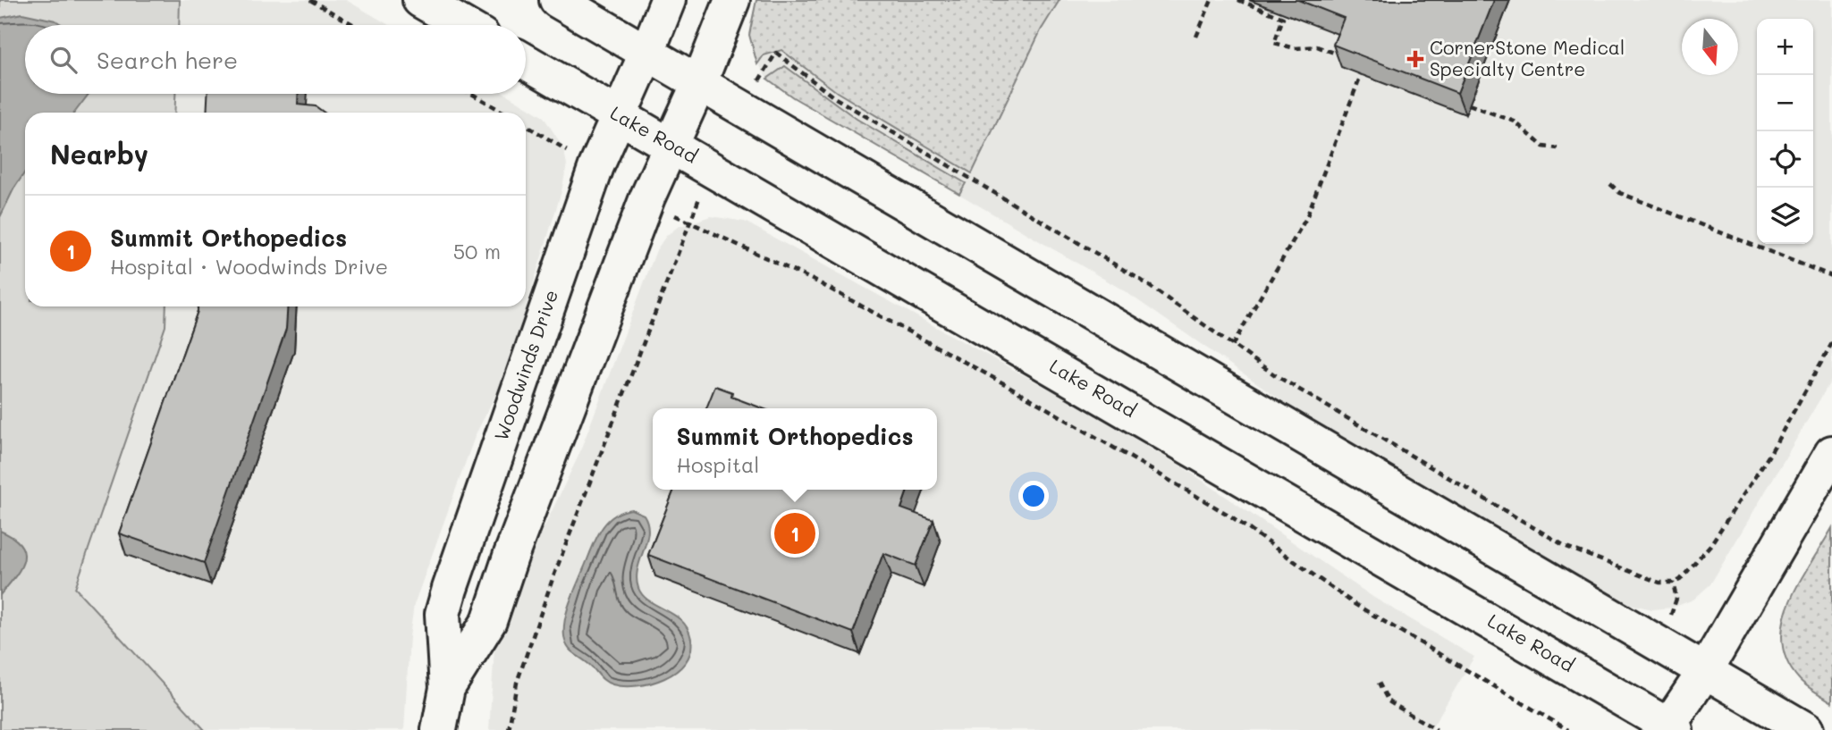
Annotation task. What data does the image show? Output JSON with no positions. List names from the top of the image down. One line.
{"streets":{"main road":["Lake Road","Woodwinds Drive"]},"crossings":[["Lake Road","Woodwinds Drive"]],"places":{"health":["CornerStone Medical Specialty Centre"]},"north":"bottom","page":{"map_buttons":["+","−"],"search":"Search here","heading":"Nearby","list":[{"mark":"1","name":"Summit Orthopedics","note":"Hospital · Woodwinds Drive","value":"50 m"}],"popup":["Summit Orthopedics","Hospital"],"pins":"1"}}
